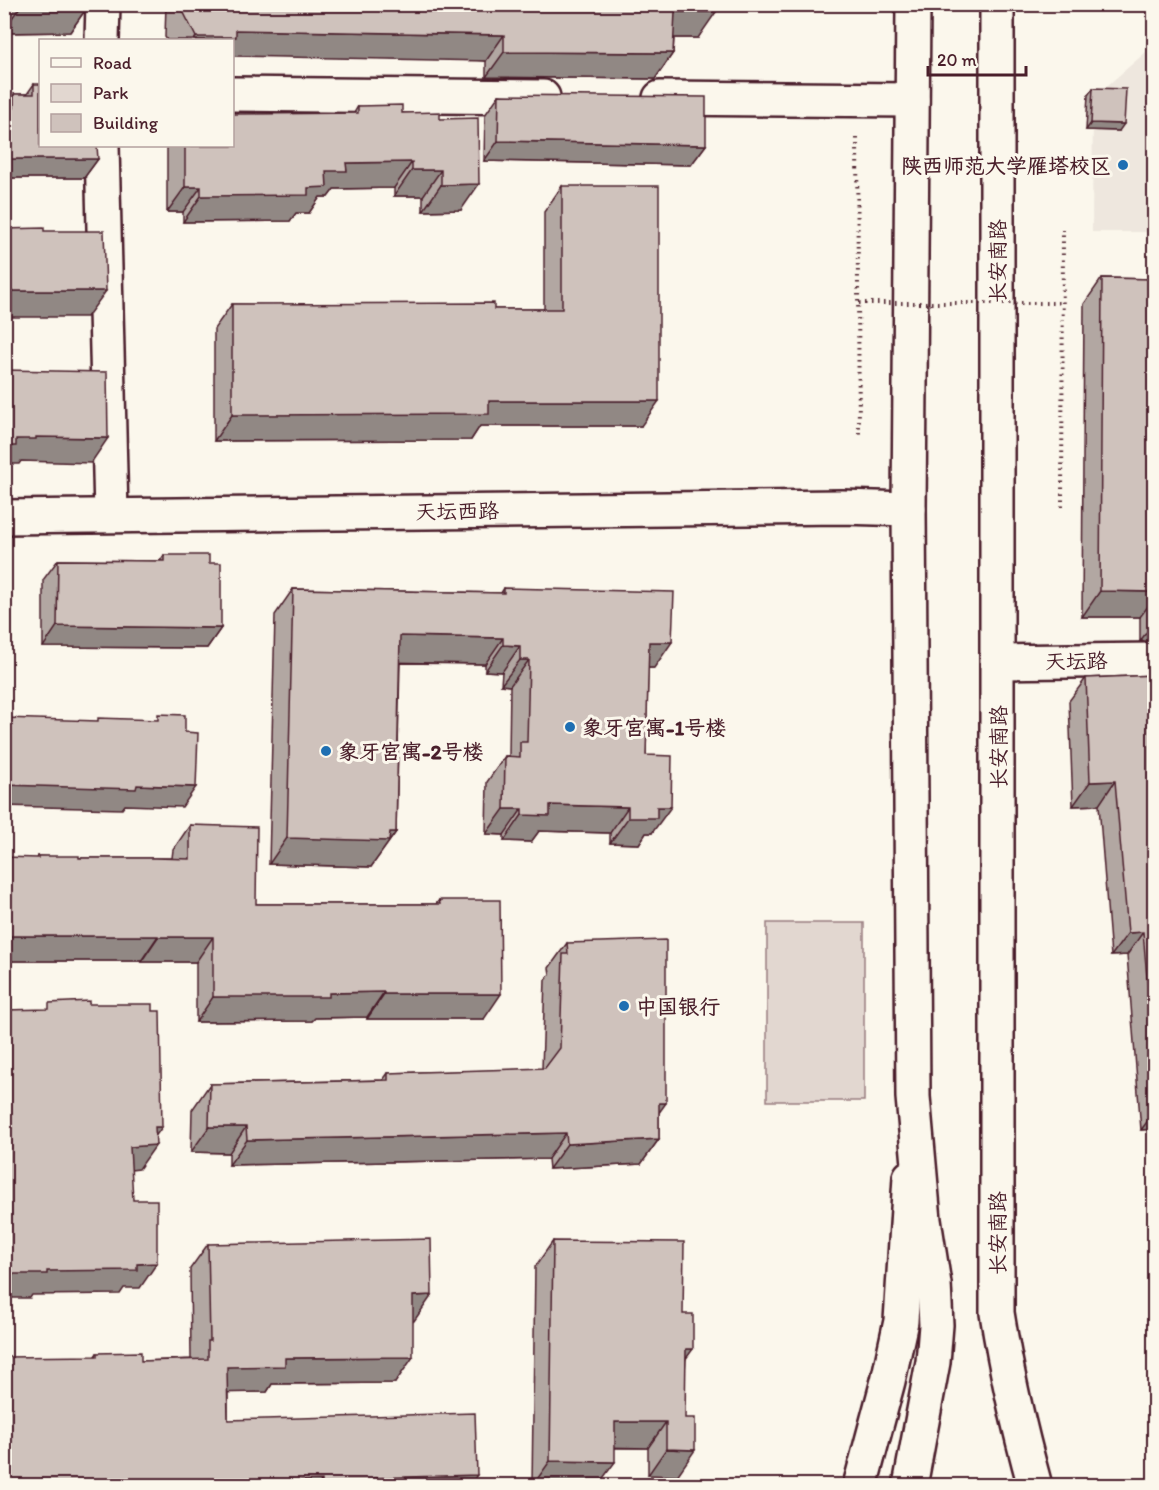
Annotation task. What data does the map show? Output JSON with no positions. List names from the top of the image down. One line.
{"streets":{"main road":["长安南路","天坛西路","天坛路"]},"crossings":[["长安南路","天坛路"]],"places":["陕西师范大学雁塔校区","象牙宫寓-1号楼","象牙宫寓-2号楼","中国银行"],"legend":["Road","Park","Building"],"scale_bar":"20 m"}
